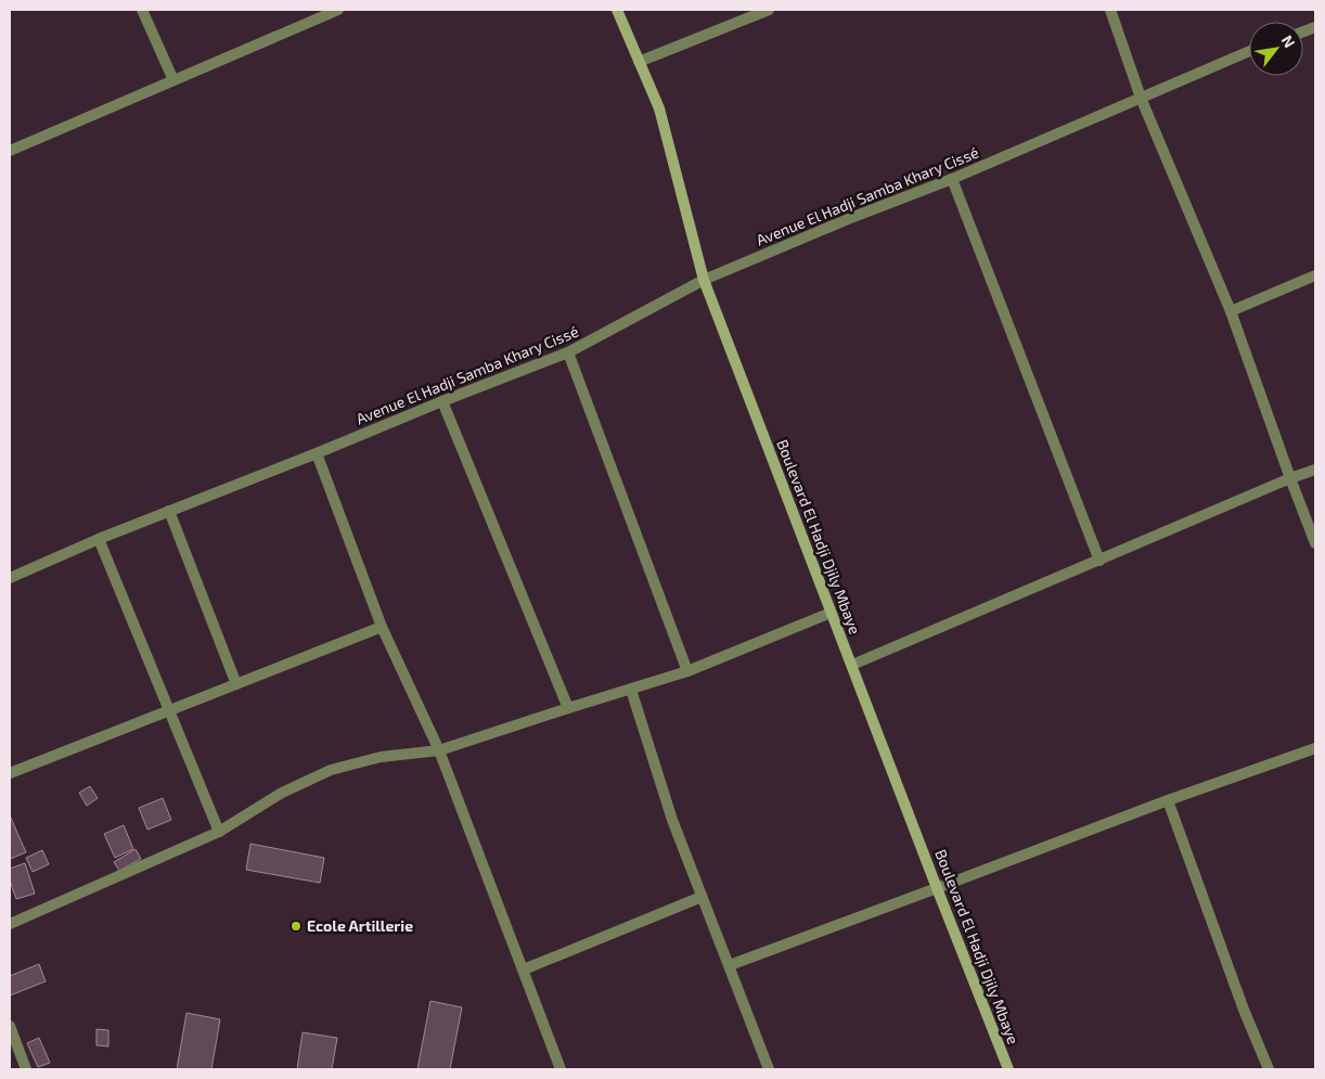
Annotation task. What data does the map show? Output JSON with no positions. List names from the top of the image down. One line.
{"streets":{"main road":["Boulevard El Hadji Djily Mbaye"],"street":["Avenue El Hadji Samba Khary Cissé"]},"crossings":[["Avenue El Hadji Samba Khary Cissé","Boulevard El Hadji Djily Mbaye"]],"places":["Ecole Artillerie"],"north":"top right"}
